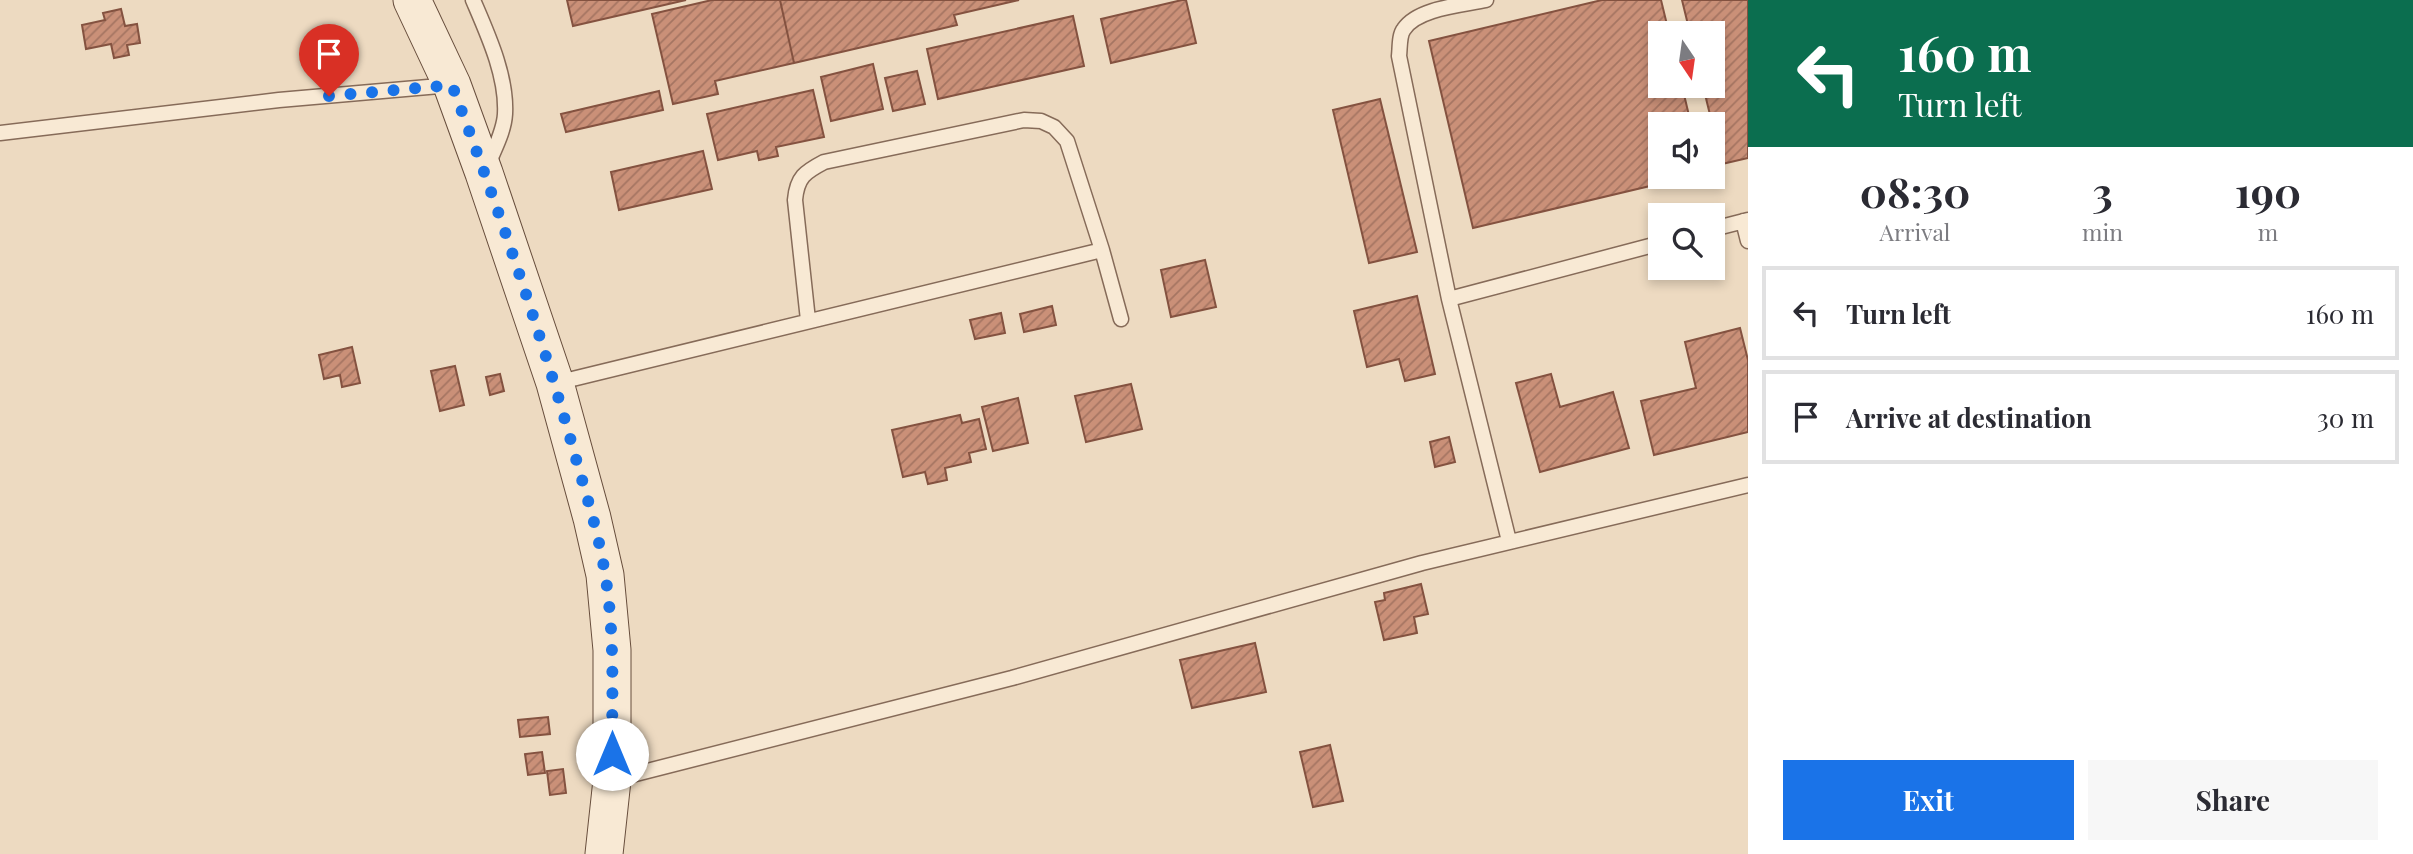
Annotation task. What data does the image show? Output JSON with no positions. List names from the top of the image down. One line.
{"north":"bottom","page":{"turn":["160 m","Turn left"],"eta":["08:30","Arrival","3","min","190","m"],"list":[{"name":"Turn left","value":"160 m"},{"name":"Arrive at destination","value":"30 m"}],"buttons":["Exit","Share"]}}
